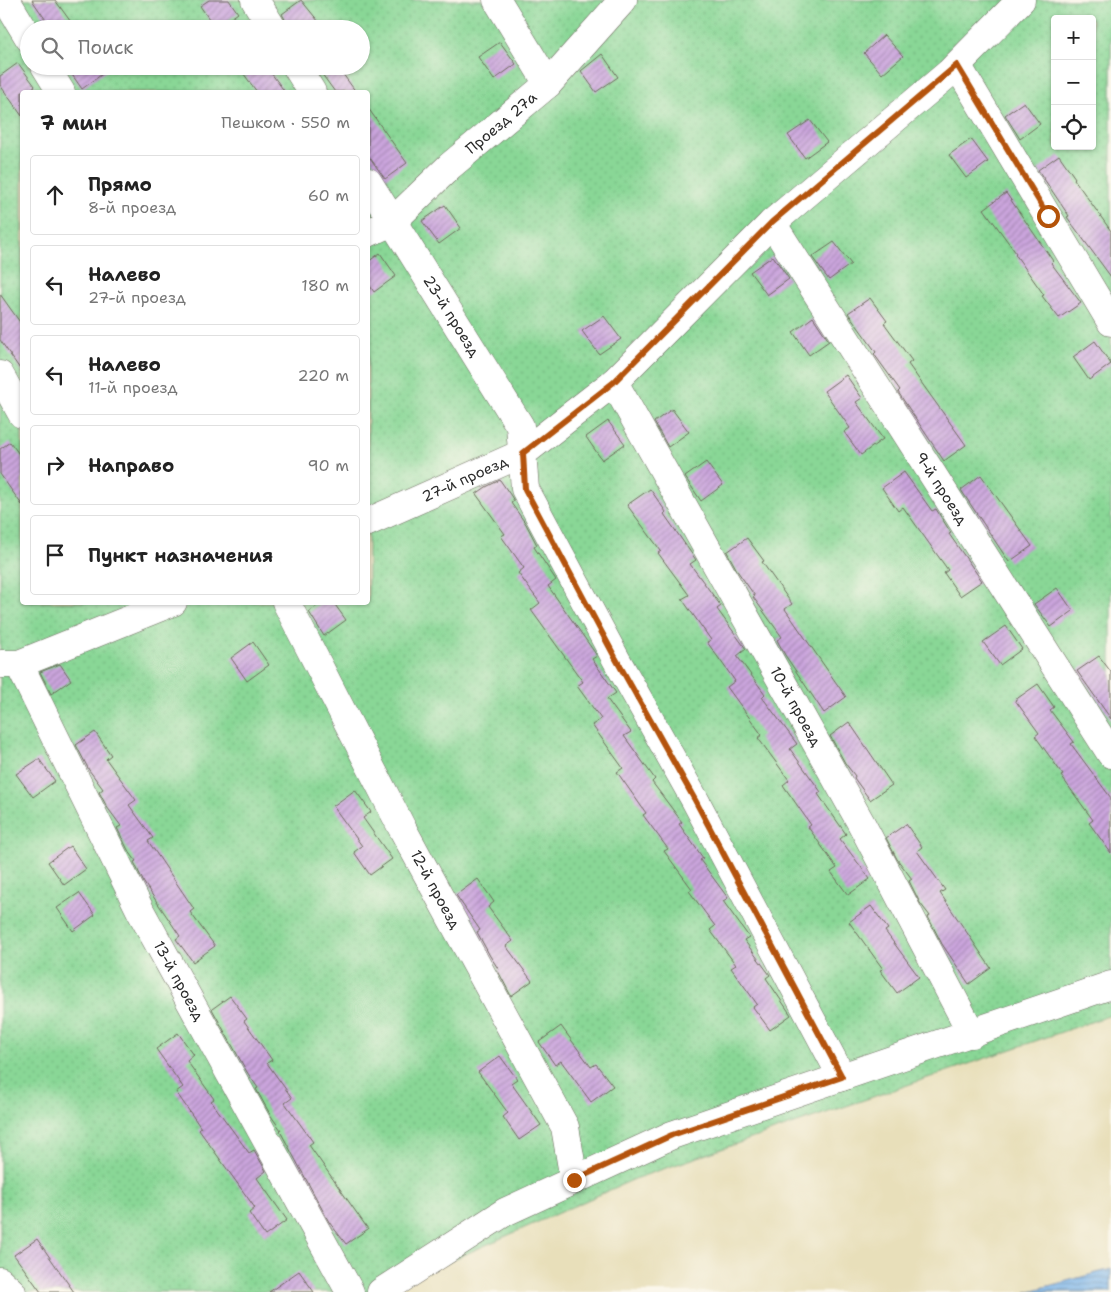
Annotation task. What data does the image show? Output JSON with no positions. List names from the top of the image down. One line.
{"streets":{"street":["Проезд 27а","23-й проезд","27-й проезд","9-й проезд","10-й проезд","12-й проезд","13-й проезд"]},"crossings":[["Проезд 27а","23-й проезд"],["23-й проезд","27-й проезд"],["27-й проезд","9-й проезд"],["27-й проезд","10-й проезд"]],"page":{"map_buttons":["+","−"],"search":"Поиск","heading":["7 мин","Пешком · 550 m"],"list":[["Прямо","8-й проезд","60 m"],["Налево","27-й проезд","180 m"],["Налево","11-й проезд","220 m"],["Направо","90 m"],"Пункт назначения"]}}
